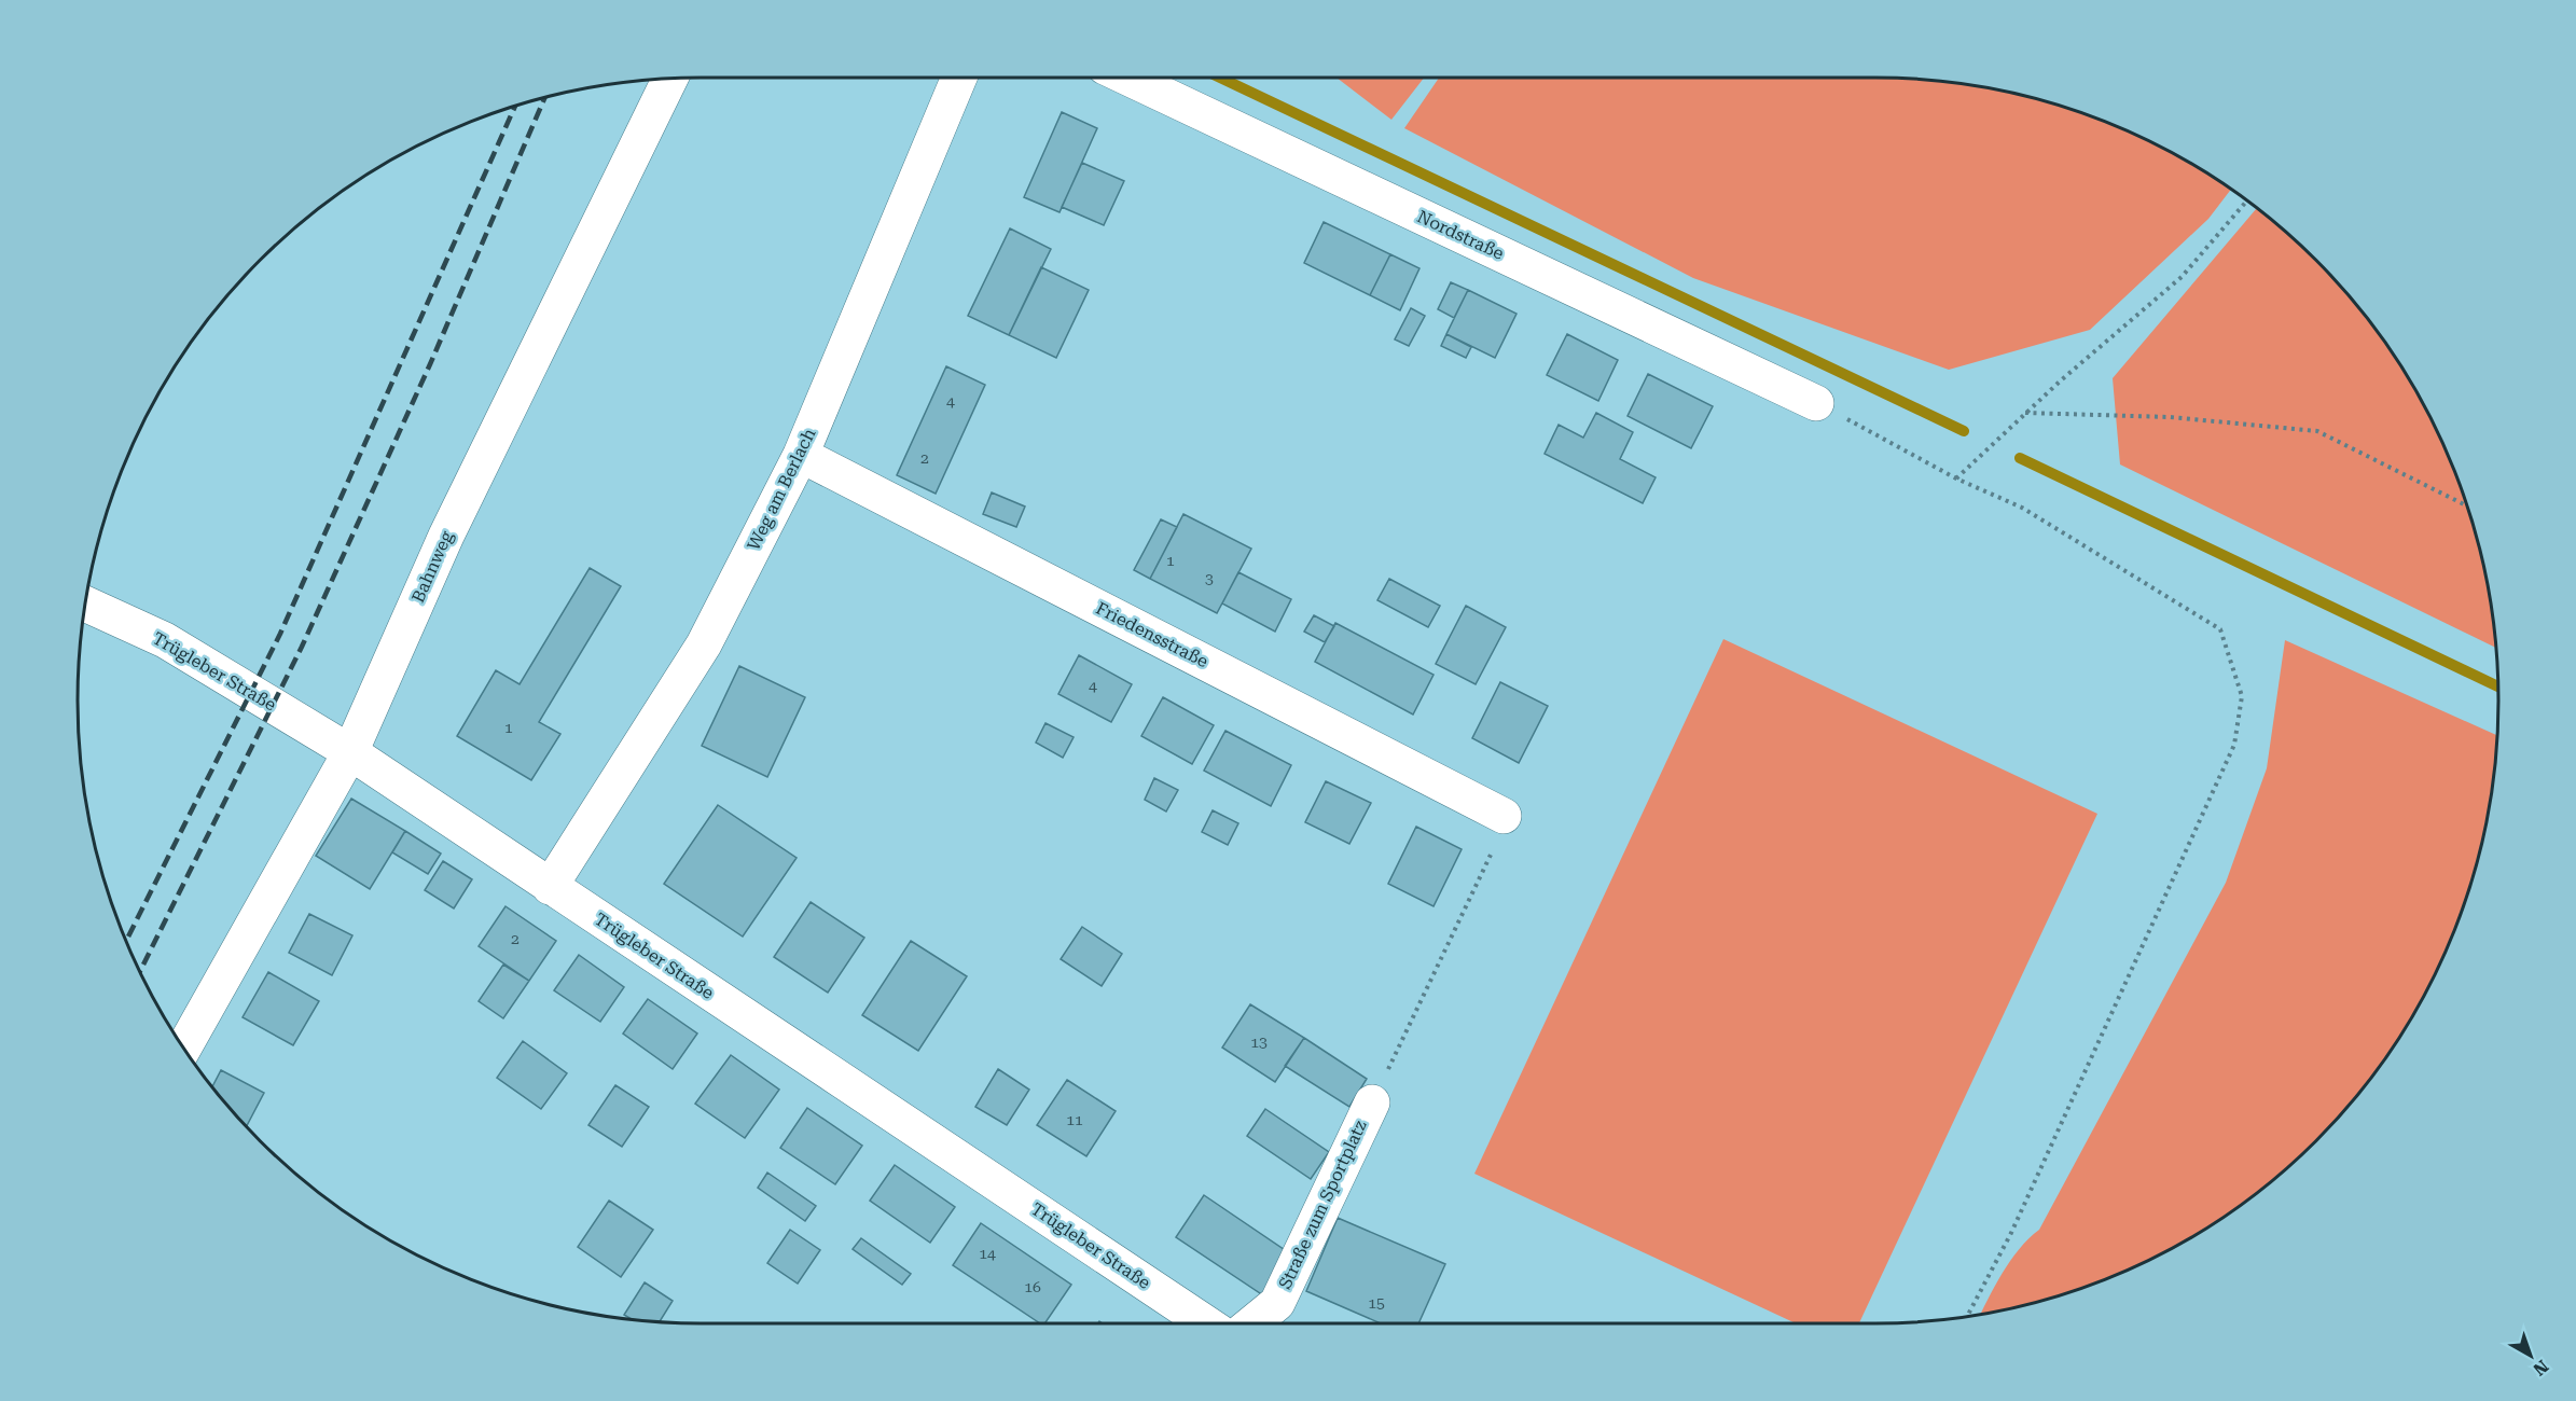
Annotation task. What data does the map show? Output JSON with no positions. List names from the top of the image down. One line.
{"streets":{"street":["Nordstraße","Weg am Berlach","Bahnweg","Friedensstraße","Trügleber Straße","Straße zum Sportplatz"]},"crossings":[["Weg am Berlach","Friedensstraße"],["Weg am Berlach","Trügleber Straße"],["Bahnweg","Trügleber Straße"]],"house_numbers":["4","2","1","3","4","1","2","13","11","14","16","15"],"north":"bottom right"}
